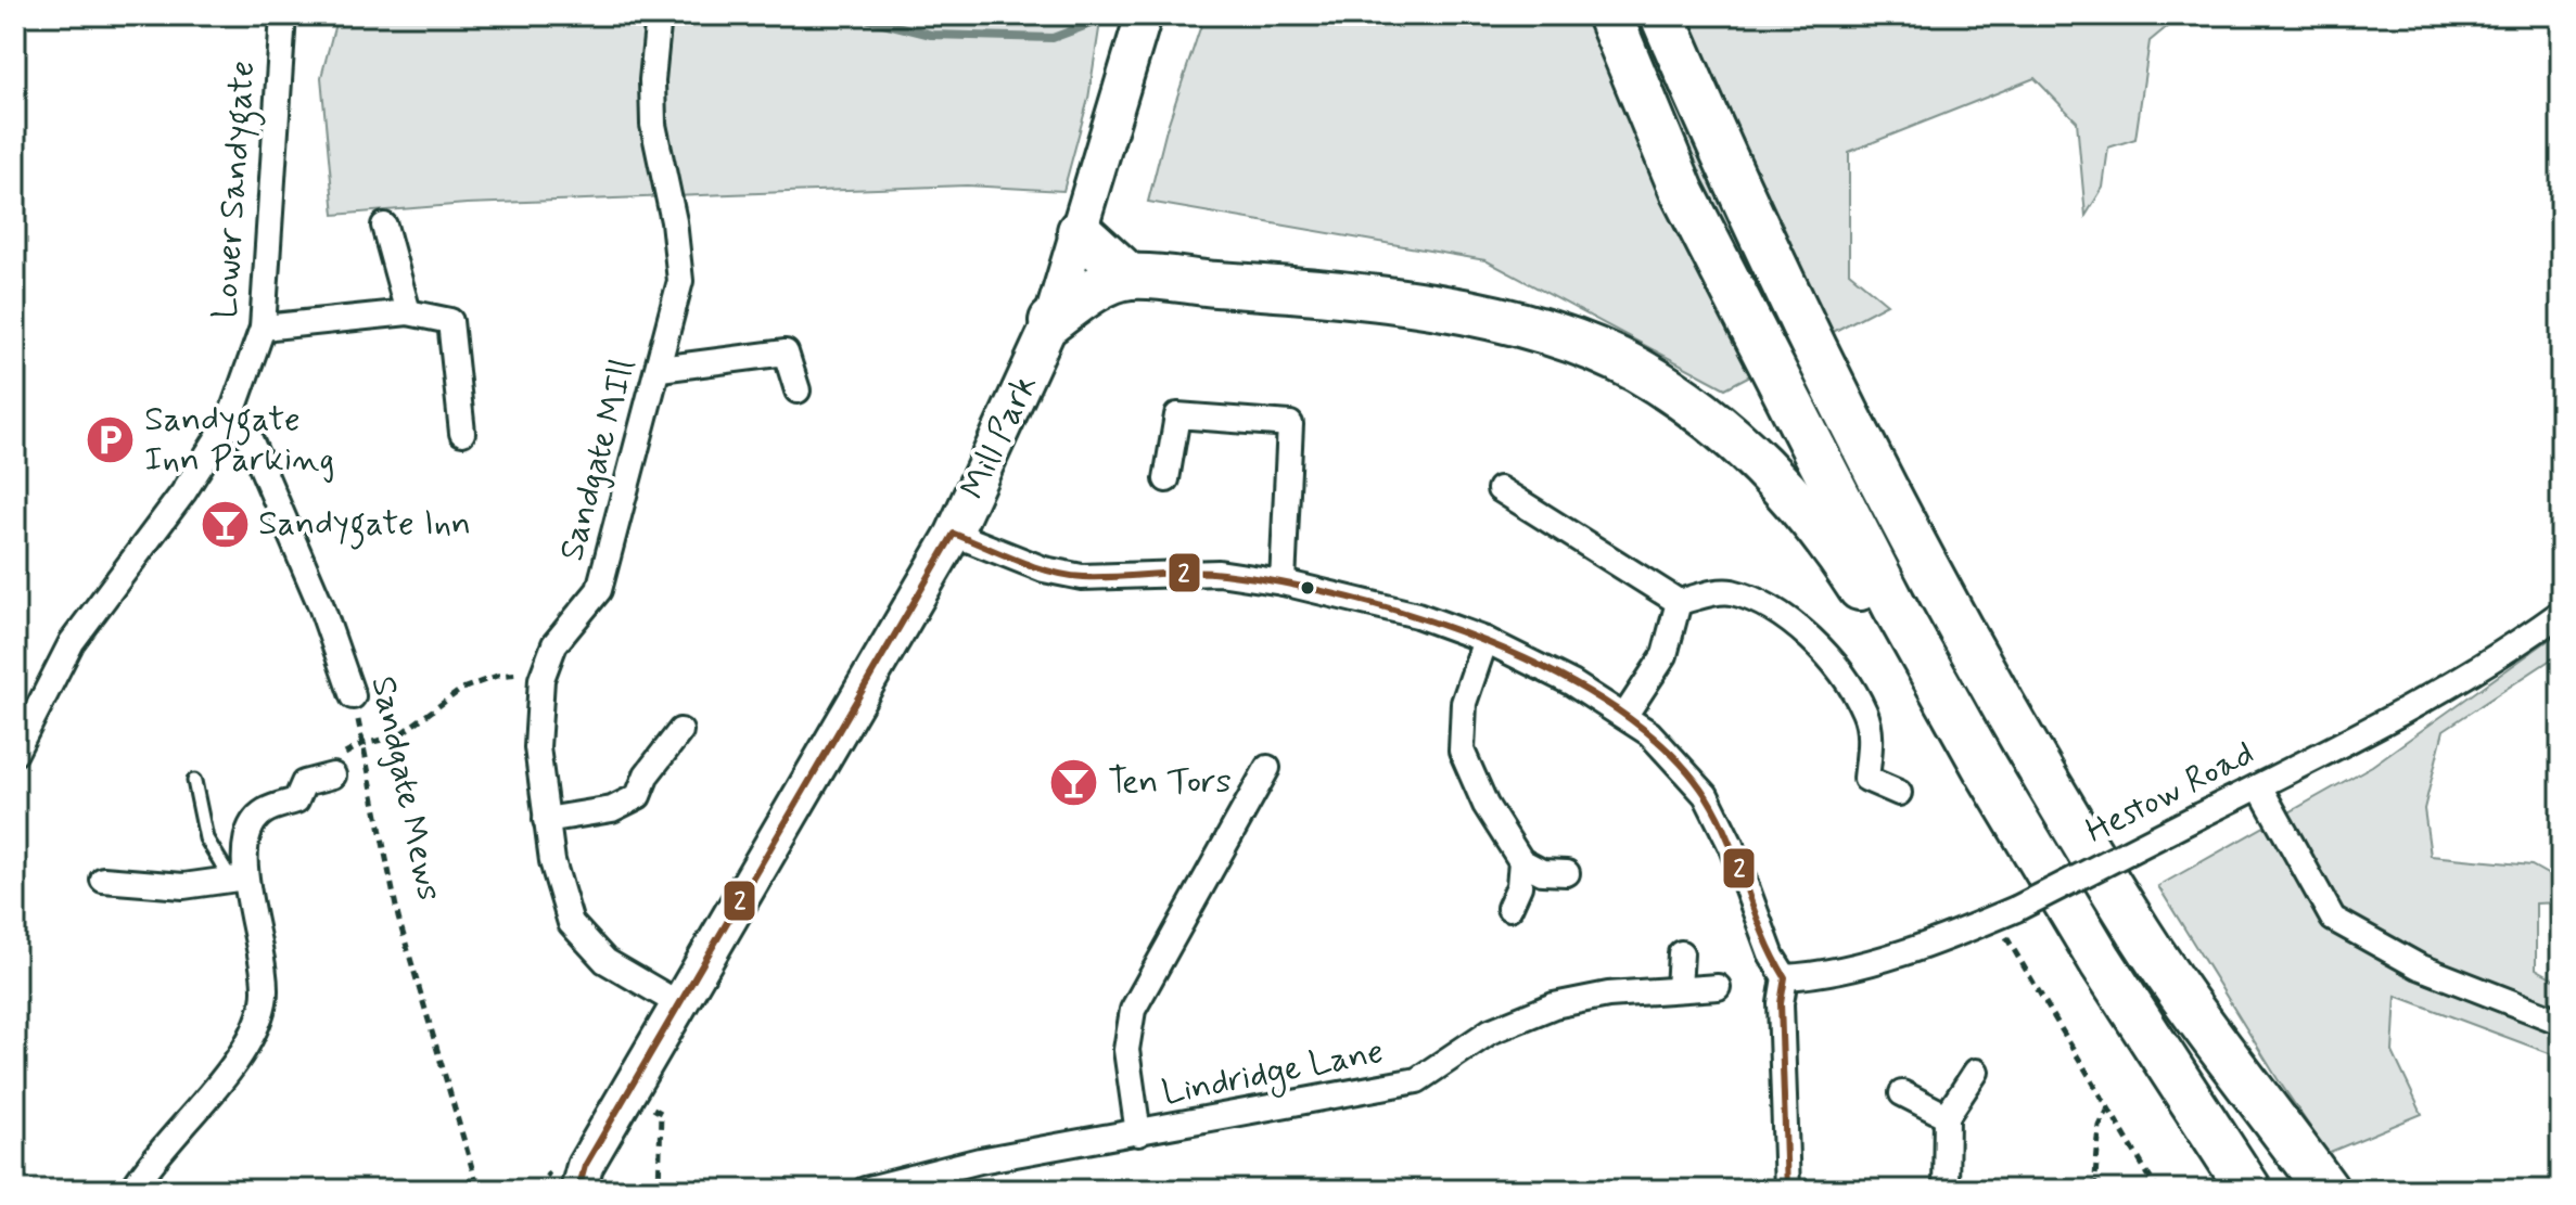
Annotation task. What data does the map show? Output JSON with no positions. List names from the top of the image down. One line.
{"streets":{"main road":["Mill Park"],"street":["Lower Sandygate","Sandgate MIll","Sandgate Mews","Hestow Road","Lindridge Lane"]},"crossings":[["Lower Sandygate","Sandgate Mews"],["Mill Park","Sandgate MIll"]],"places":{"parking":["Sandygate Inn Parking"],"bar":["Sandygate Inn","Ten Tors"]},"lines":["transit line 2"]}
